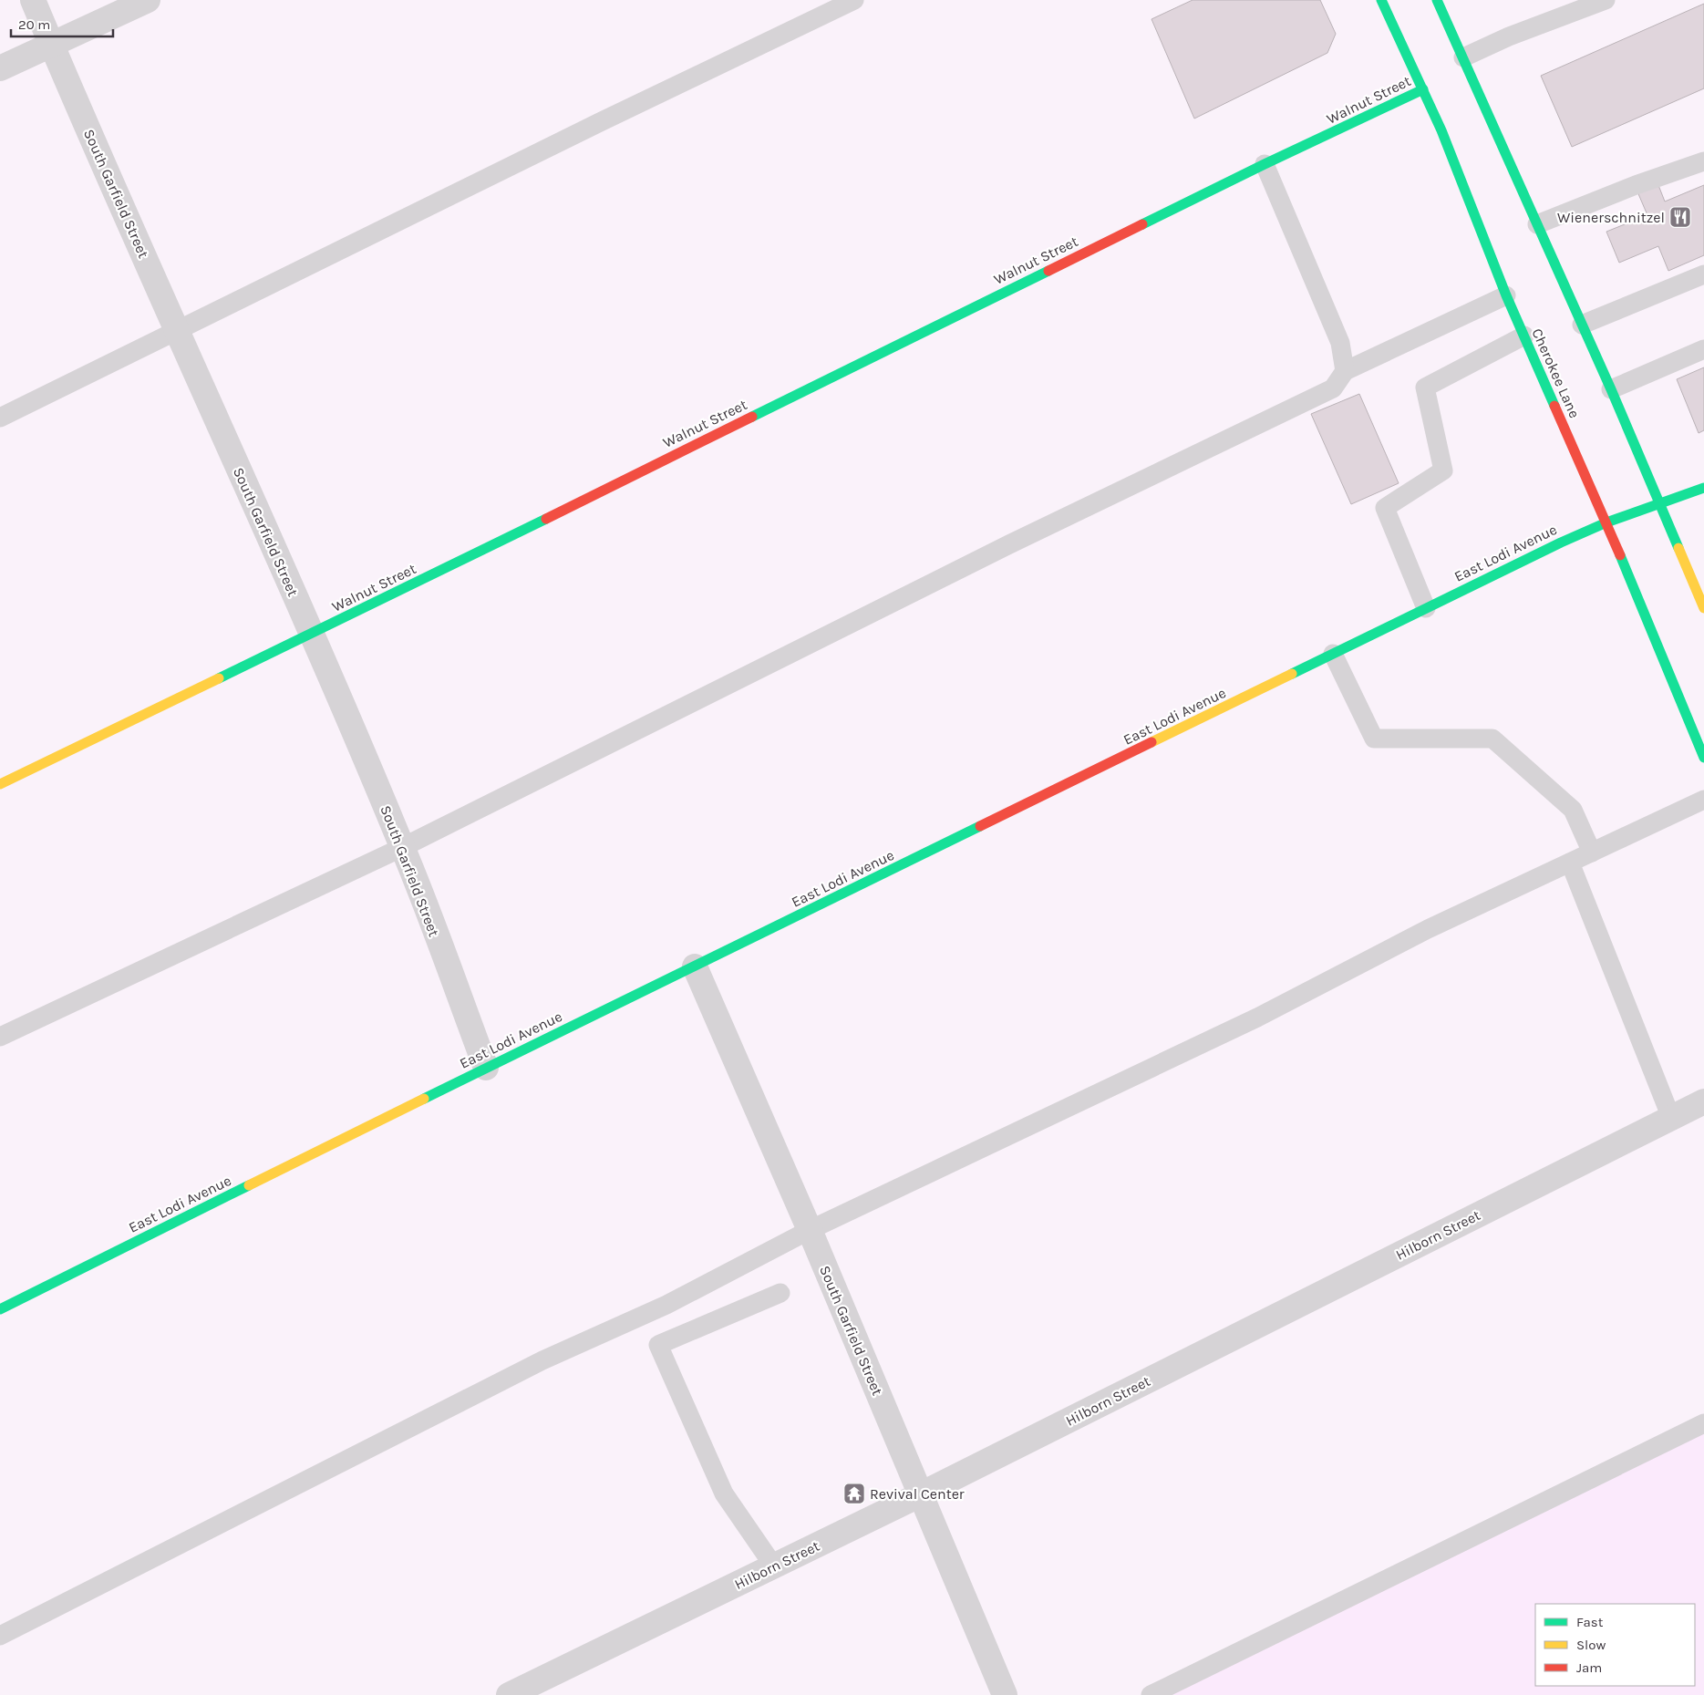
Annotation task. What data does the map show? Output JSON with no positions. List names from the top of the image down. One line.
{"streets":{"main road":["Walnut Street","Cherokee Lane","East Lodi Avenue"],"street":["South Garfield Street","Hilborn Street"]},"crossings":[["Walnut Street","South Garfield Street"],["Walnut Street","Cherokee Lane"],["South Garfield Street","East Lodi Avenue"],["South Garfield Street","Hilborn Street"],["Cherokee Lane","East Lodi Avenue"]],"places":{"restaurant":["Wienerschnitzel"],"temple":["Revival Center"]},"legend":["Fast","Slow","Jam"],"scale_bar":"20 m"}
